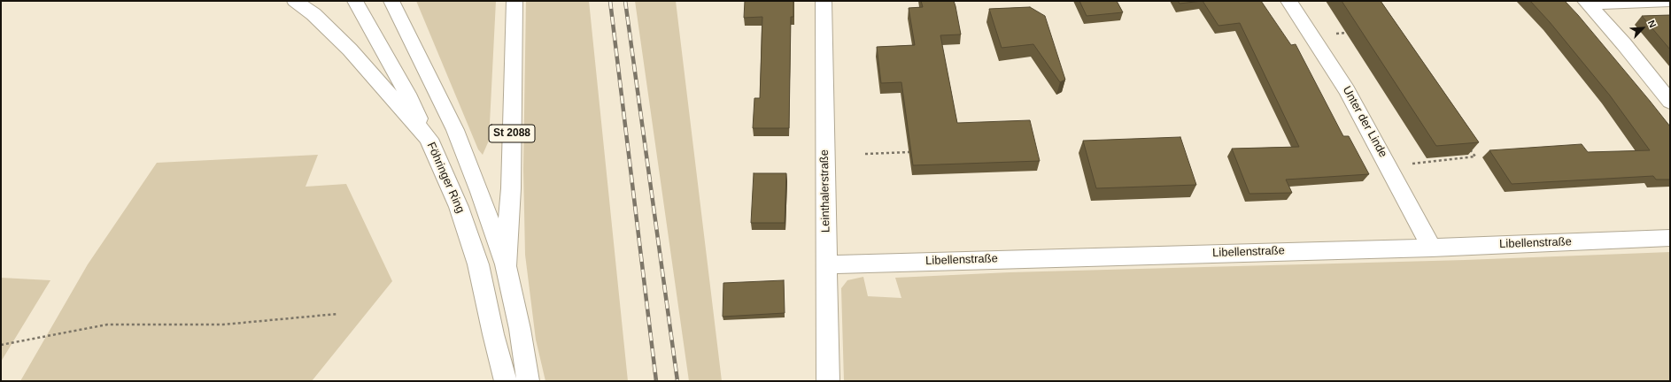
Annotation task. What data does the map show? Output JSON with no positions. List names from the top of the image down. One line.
{"streets":{"main road":["Unter der Linde","St 2088","Föhringer Ring","Leinthalerstraße","Libellenstraße"]},"crossings":[["Unter der Linde","Libellenstraße"],["Leinthalerstraße","Libellenstraße"]],"north":"top right"}
